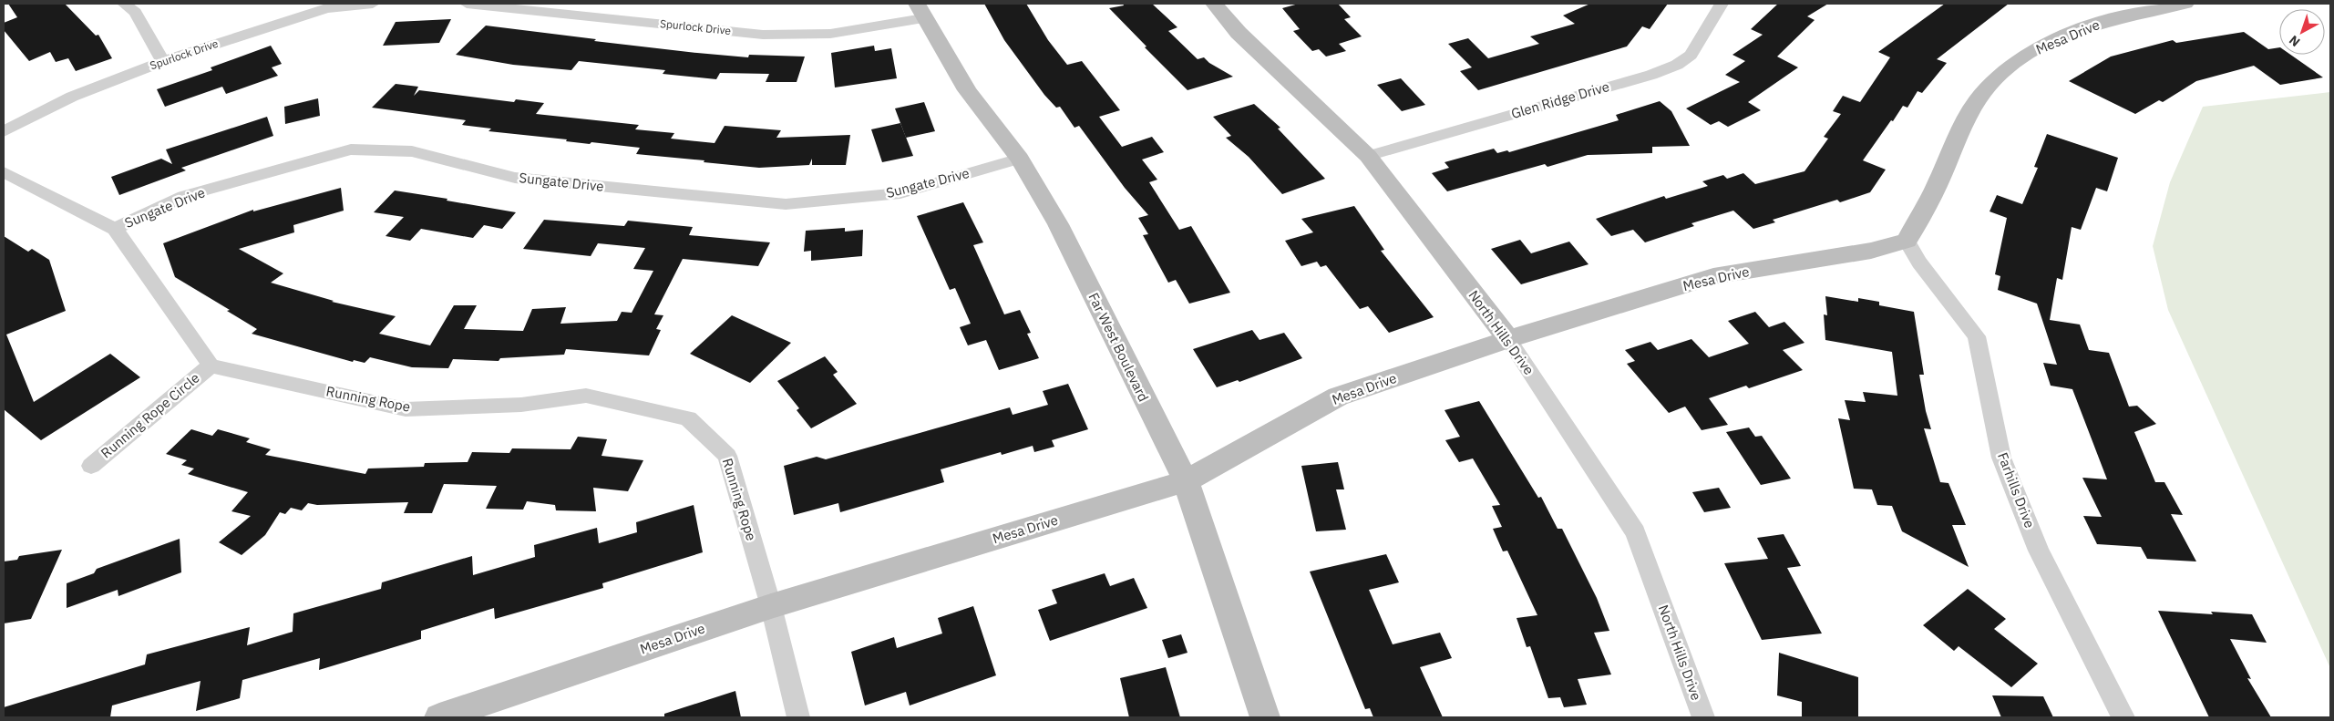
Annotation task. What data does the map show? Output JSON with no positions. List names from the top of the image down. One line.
{"streets":{"street":["Spurlock Drive","Mesa Drive","Glen Ridge Drive","Sungate Drive","North Hills Drive","Far West Boulevard","Running Rope","Running Rope Circle","Farhills Drive"]},"crossings":[["Spurlock Drive","Far West Boulevard"],["Mesa Drive","North Hills Drive"],["Mesa Drive","Far West Boulevard"],["Mesa Drive","Running Rope"],["Mesa Drive","Farhills Drive"],["Glen Ridge Drive","North Hills Drive"],["Sungate Drive","Far West Boulevard"],["Running Rope","Running Rope Circle"]],"north":"bottom left"}
